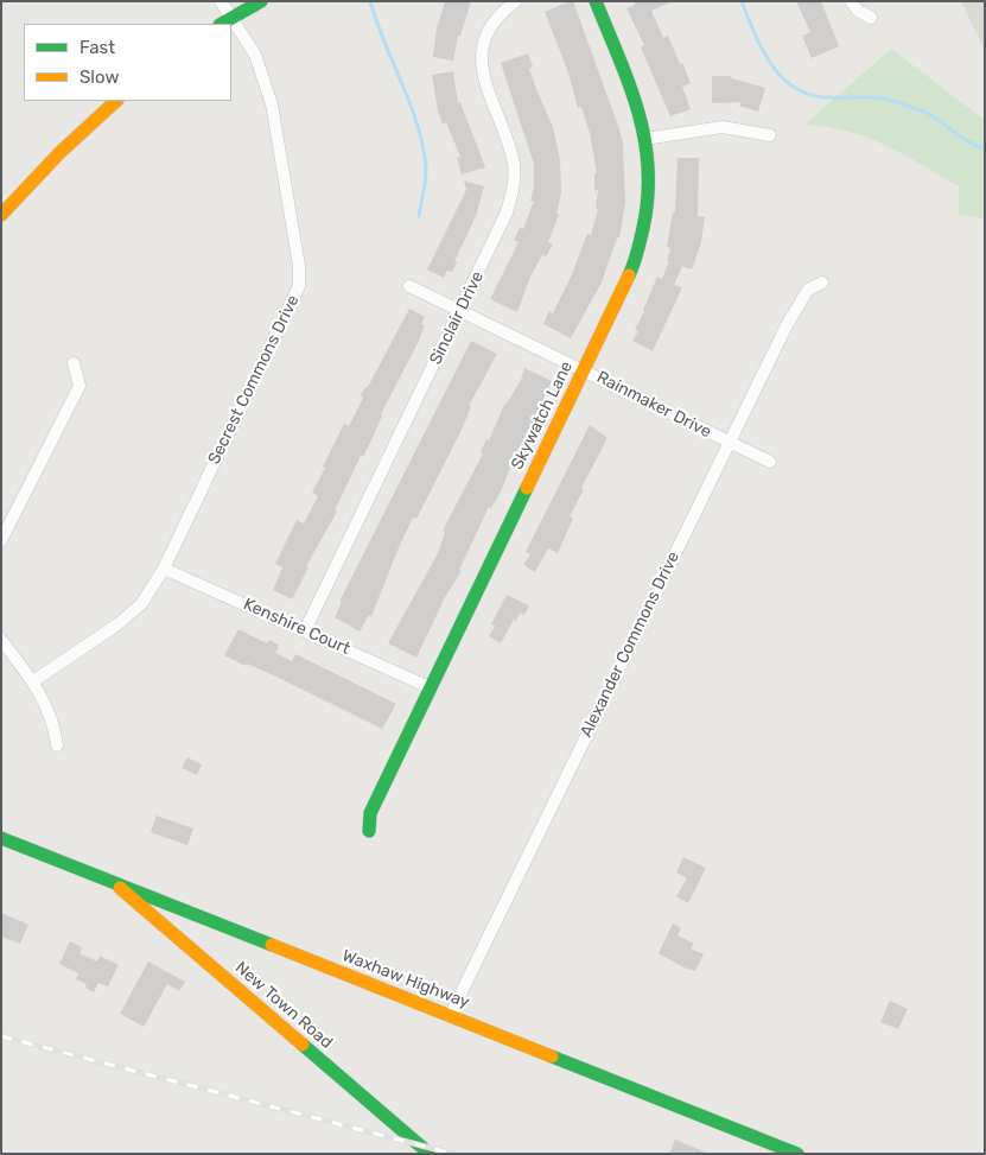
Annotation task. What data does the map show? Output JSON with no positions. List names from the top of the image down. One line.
{"streets":{"main road":["Skywatch Lane","Waxhaw Highway","New Town Road"],"street":["Sinclair Drive","Secrest Commons Drive","Rainmaker Drive","Kenshire Court","Alexander Commons Drive"]},"crossings":[["Sinclair Drive","Rainmaker Drive"],["Sinclair Drive","Kenshire Court"],["Secrest Commons Drive","Kenshire Court"],["Rainmaker Drive","Skywatch Lane"],["Rainmaker Drive","Alexander Commons Drive"],["Skywatch Lane","Kenshire Court"],["Alexander Commons Drive","Waxhaw Highway"],["Waxhaw Highway","New Town Road"]],"legend":["Fast","Slow"]}
